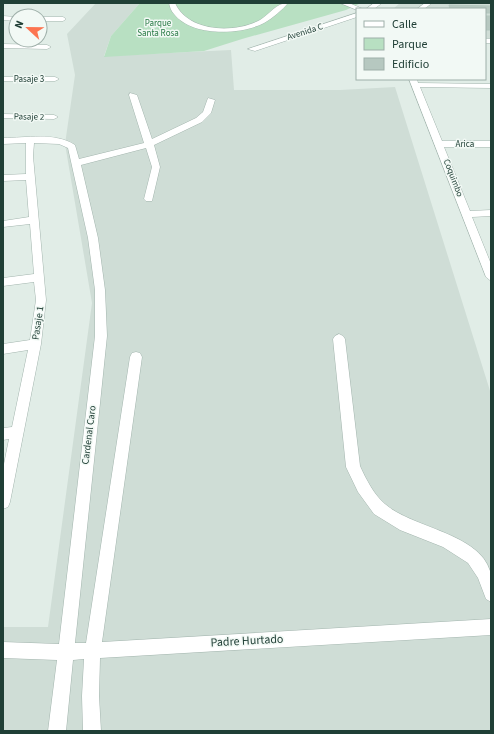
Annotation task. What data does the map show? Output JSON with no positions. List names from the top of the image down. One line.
{"streets":{"street":["Avenida C","Pasaje 3","Pasaje 2","Arica","Coquimbo","Pasaje 1","Cardenal Caro","Padre Hurtado"]},"crossings":[["Arica","Coquimbo"],["Pasaje 1","Cardenal Caro"],["Cardenal Caro","Padre Hurtado"]],"parks":["Parque Santa Rosa"],"legend":["Calle","Parque","Edificio"],"north":"left"}
